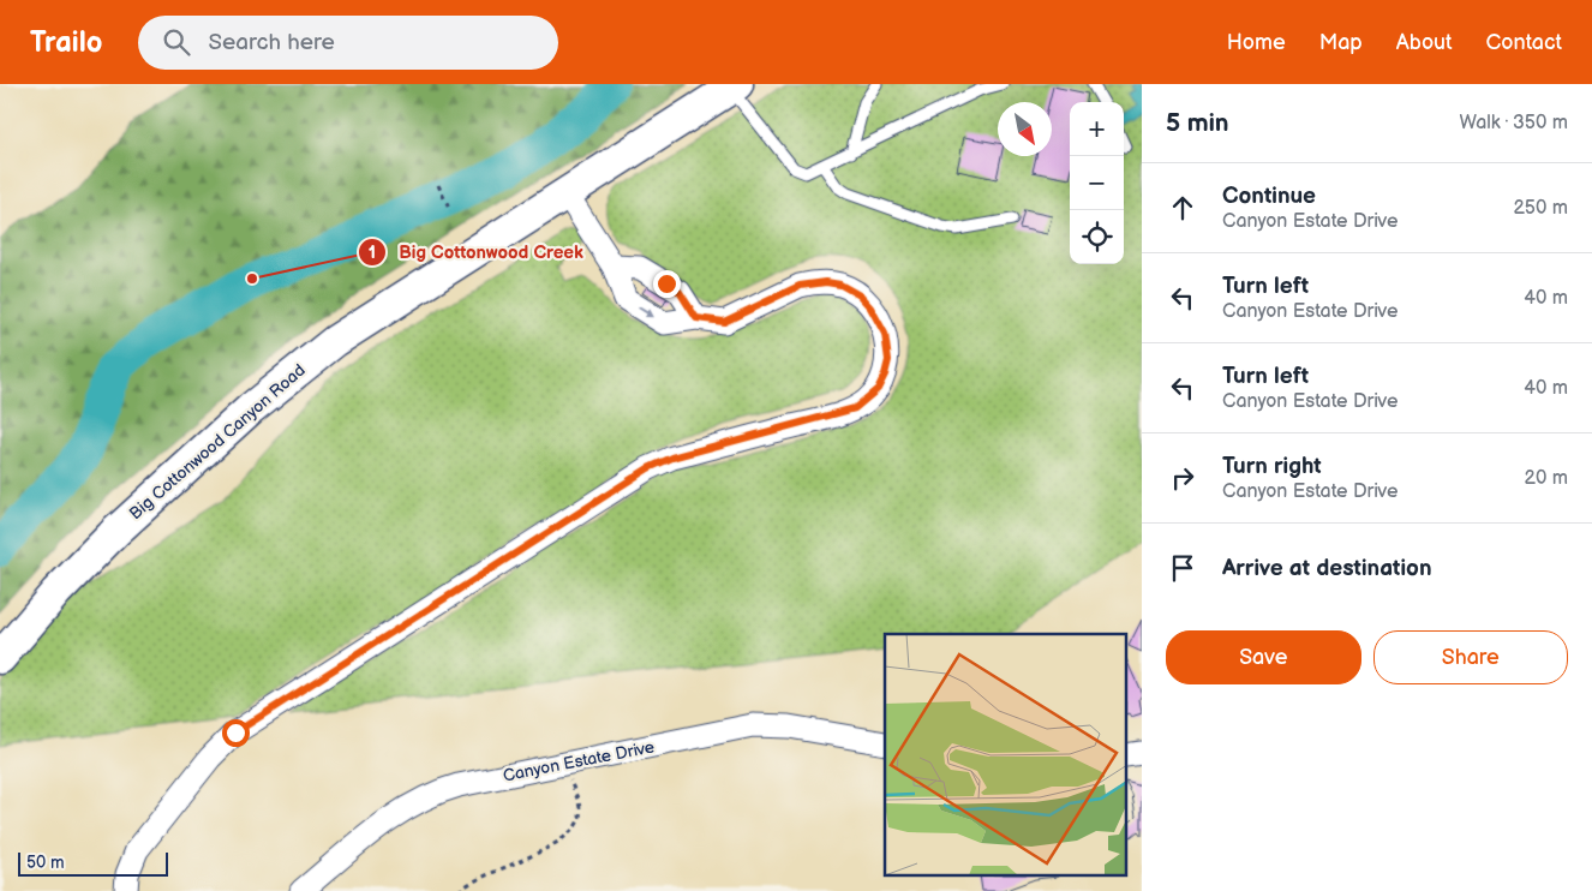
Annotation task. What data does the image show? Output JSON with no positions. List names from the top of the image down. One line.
{"streets":{"main road":["Big Cottonwood Canyon Road"],"street":["Canyon Estate Drive"]},"places":["Big Cottonwood Creek"],"scale_bar":"50 m","north":"bottom right","page":{"header":"Trailo","search":"Search here","nav":["Home","Map","About","Contact"],"heading":["5 min","Walk · 350 m"],"map_buttons":["+","−"],"list":[["Continue","Canyon Estate Drive","250 m"],["Turn left","Canyon Estate Drive","40 m"],["Turn left","Canyon Estate Drive","40 m"],["Turn right","Canyon Estate Drive","20 m"],"Arrive at destination"],"buttons":["Save","Share"],"scale":"50 m"}}
